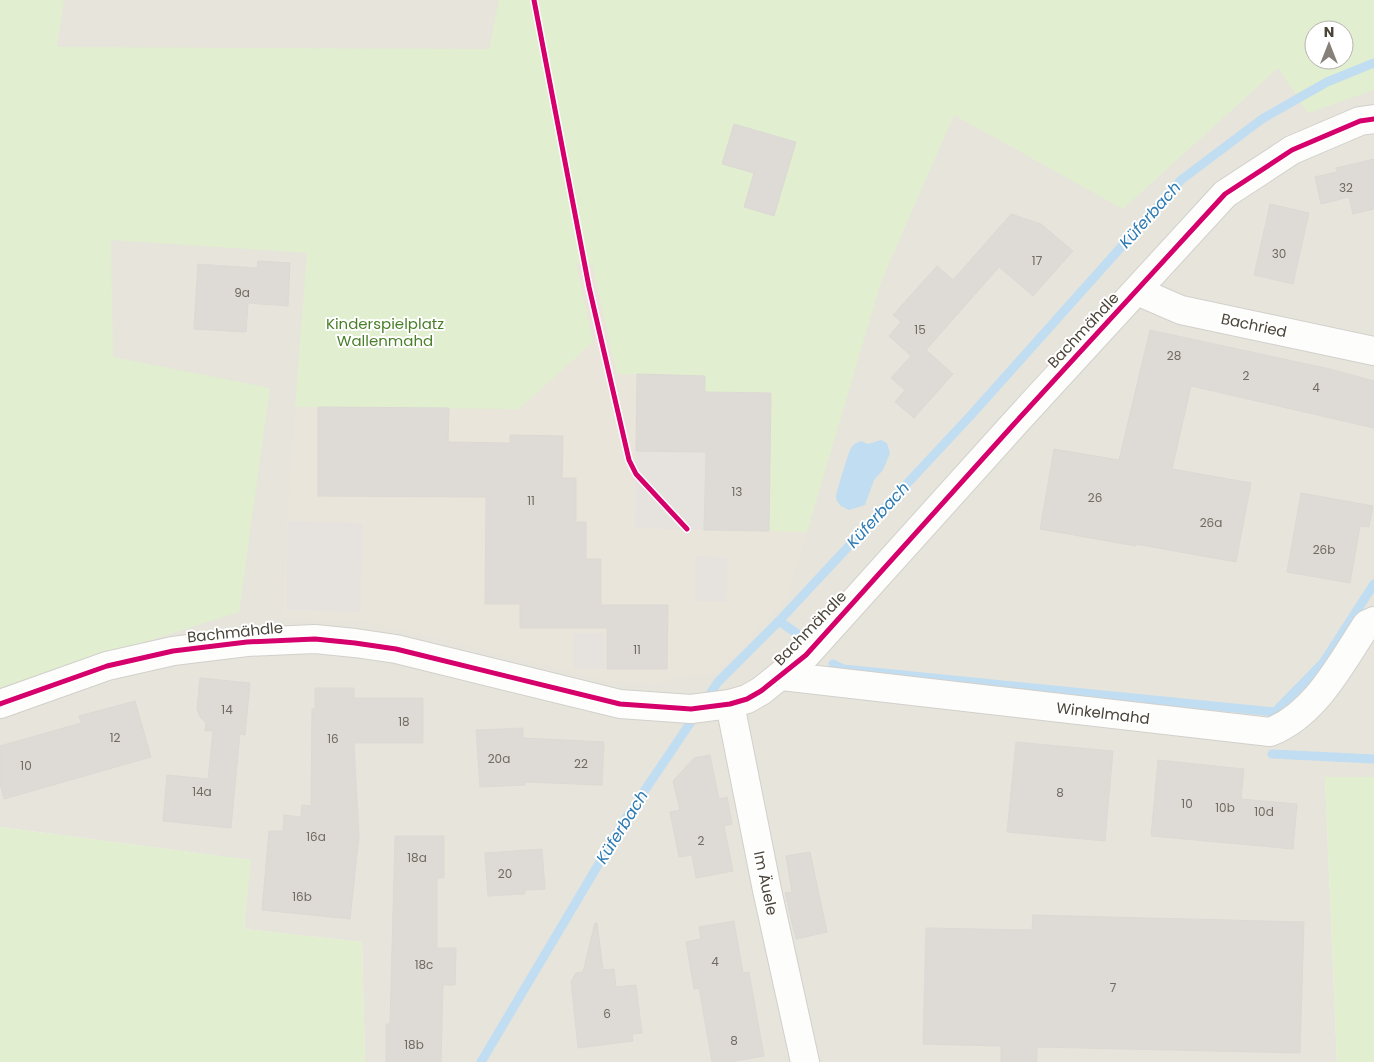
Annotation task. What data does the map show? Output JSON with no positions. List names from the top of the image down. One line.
{"streets":{"street":["Bachried","Bachmähdle","Winkelmahd","Im Äuele"]},"crossings":[["Bachried","Bachmähdle"],["Bachmähdle","Winkelmahd"],["Bachmähdle","Im Äuele"]],"water":["Küferbach"],"parks":["Kinderspielplatz Wallenmahd"],"house_numbers":["32","30","17","9a","15","28","2","4","13","26","11","26a","26b","11","14","18","12","16","20a","22","10","14a","8","10","10b","10d","16a","2","18a","20","16b","4","18c","7","6","8","18b"],"north":"top"}
